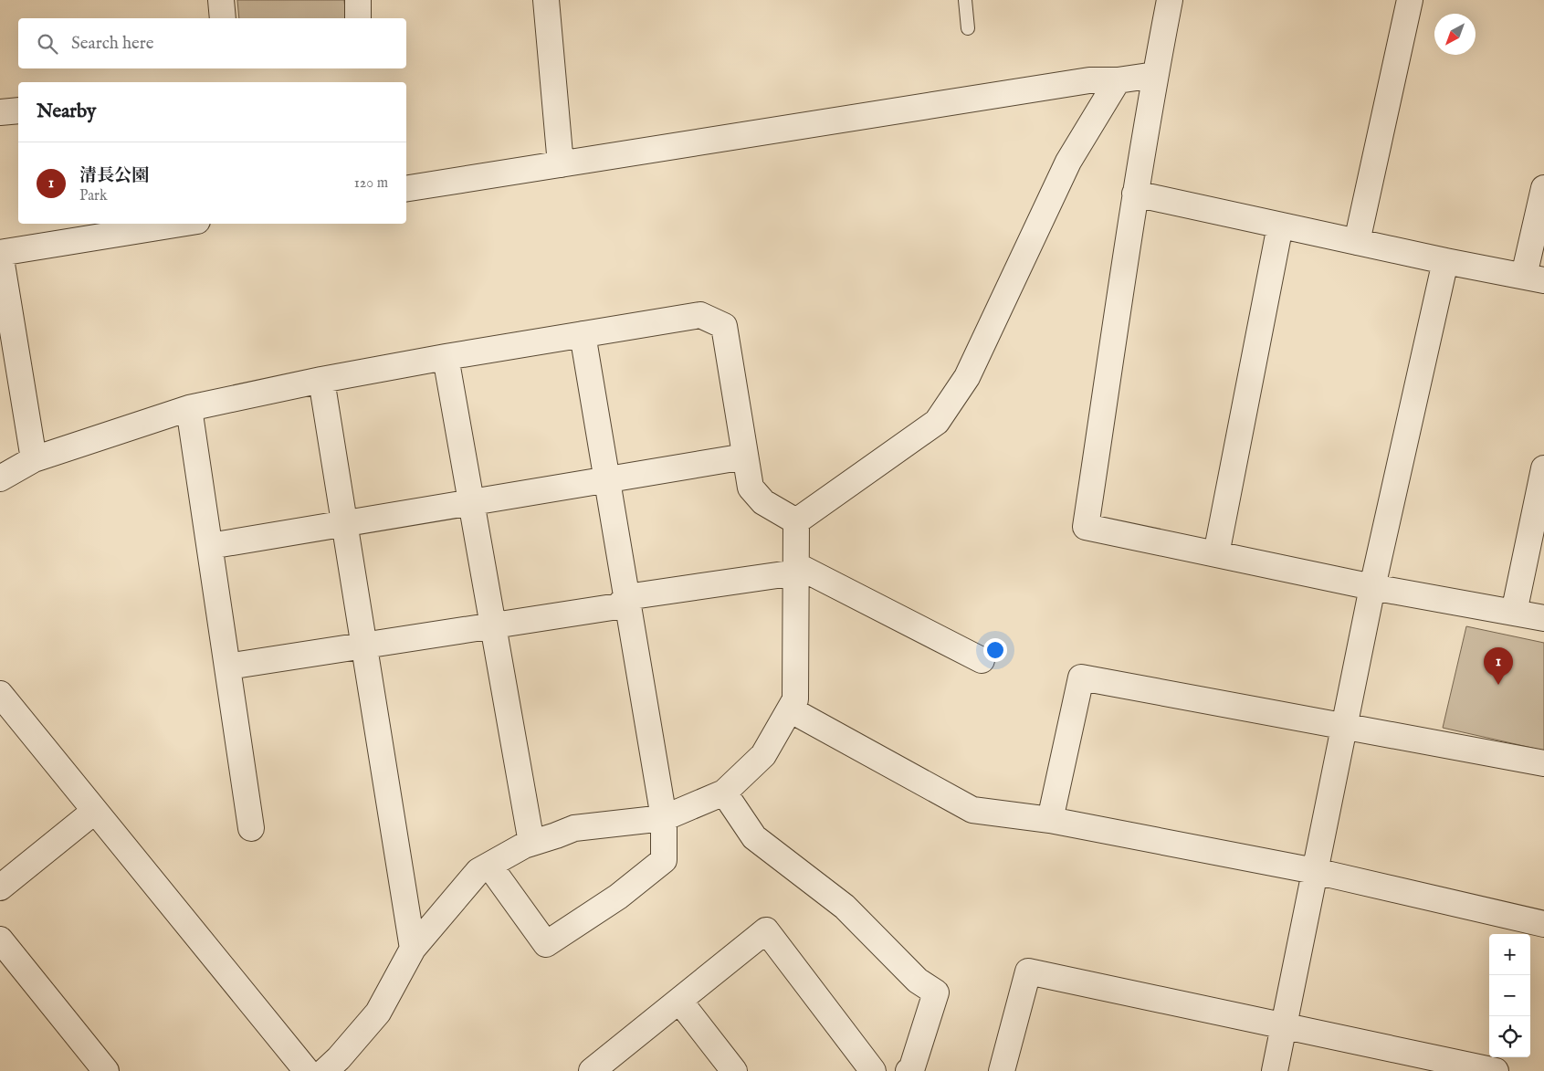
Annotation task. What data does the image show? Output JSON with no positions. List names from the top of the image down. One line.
{"north":"bottom left","page":{"search":"Search here","heading":"Nearby","list":[{"mark":"1","name":"清長公園","note":"Park","value":"120 m"}],"pins":"1","map_buttons":["+","−"]}}
